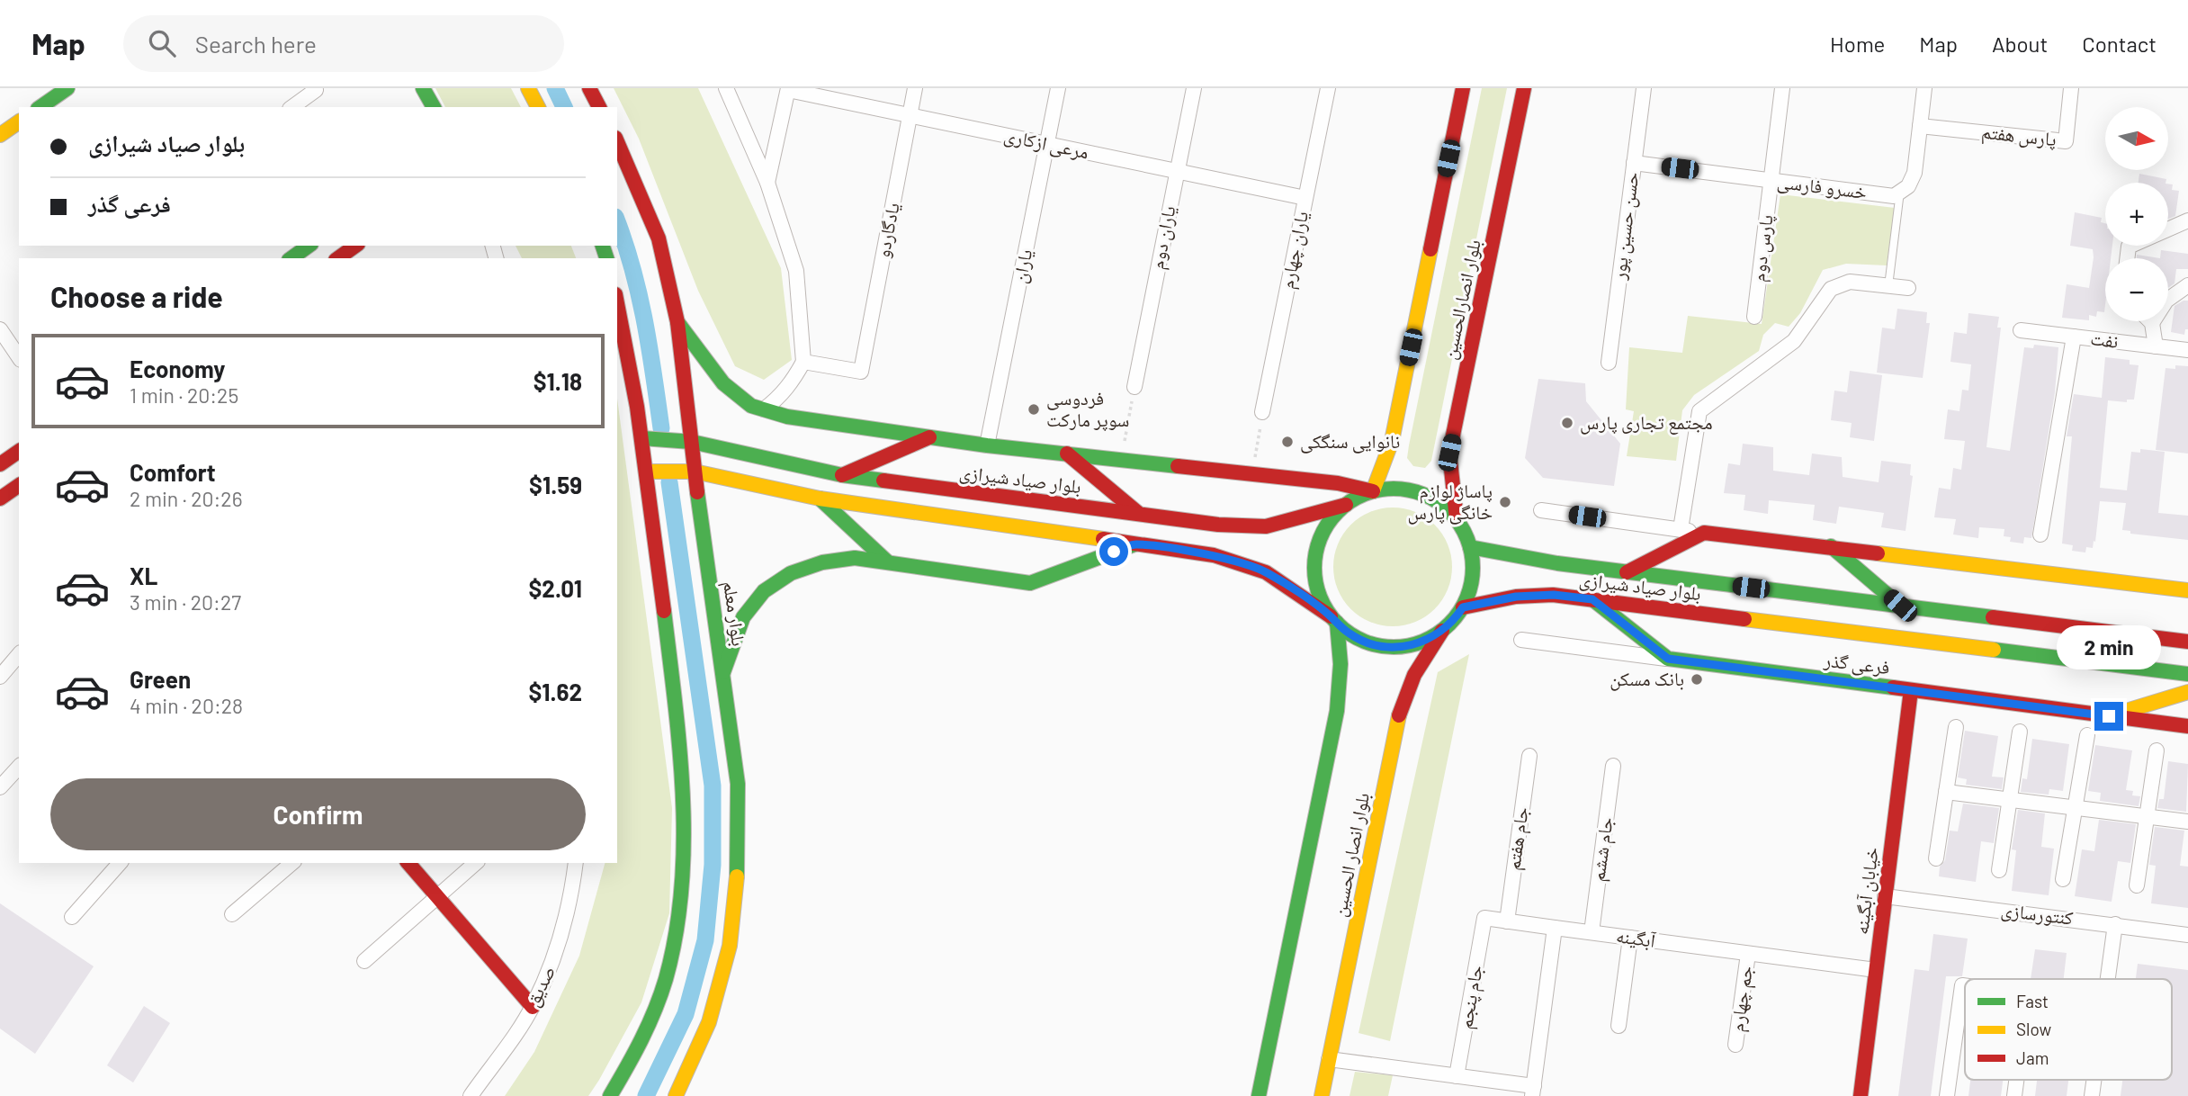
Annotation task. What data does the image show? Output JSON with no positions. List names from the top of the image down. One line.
{"streets":{"main road":["بلوار انصارالحسین","بلوار صیاد شیرازی","بلوار معلم","فرعی گذر","بلوار انصار الحسین","خیابان آبگینه"],"street":["پارس هفتم","مرعی ازکاری","خسرو فارسی","حسن حسین پور","یادگار‌دو","یاران دوم","پارس دوم","یاران چهارم","یاران","نفت","جام هفتم","جام ششم","کنتورسازی","آبگینه","صدیق","جام پنجم","جم چهارم"]},"crossings":[["مرعی ازکاری","یادگار‌دو"],["مرعی ازکاری","یاران دوم"],["مرعی ازکاری","یاران چهارم"],["مرعی ازکاری","یاران"],["خسرو فارسی","حسن حسین پور"],["خسرو فارسی","پارس دوم"],["بلوار انصارالحسین","بلوار صیاد شیرازی"],["بلوار انصارالحسین","بلوار انصار الحسین"],["بلوار صیاد شیرازی","بلوار معلم"],["بلوار صیاد شیرازی","بلوار انصار الحسین"],["فرعی گذر","خیابان آبگینه"],["جام هفتم","آبگینه"],["جام ششم","آبگینه"],["خیابان آبگینه","کنتورسازی"],["خیابان آبگینه","آبگینه"],["آبگینه","جام پنجم"],["آبگینه","جم چهارم"]],"places":["فردوسی سوپر مارکت","مجتمع تجاری پارس","نانوایی سنگکی","پاساژ لوازم خانگی پارس","بانک مسکن"],"legend":["Fast","Slow","Jam"],"north":"right","page":{"header":"Map","search":"Search here","nav":["Home","Map","About","Contact"],"map_buttons":["+","−"],"banner":["بلوار صیاد شیرازی","فرعی گذر"],"heading":"Choose a ride","list":[{"name":"Economy","note":"1 min · 20:25","value":"$1.18"},{"name":"Comfort","note":"2 min · 20:26","value":"$1.59"},{"name":"XL","note":"3 min · 20:27","value":"$2.01"},{"name":"Green","note":"4 min · 20:28","value":"$1.62"}],"bubble":"2 min","buttons":"Confirm"}}
